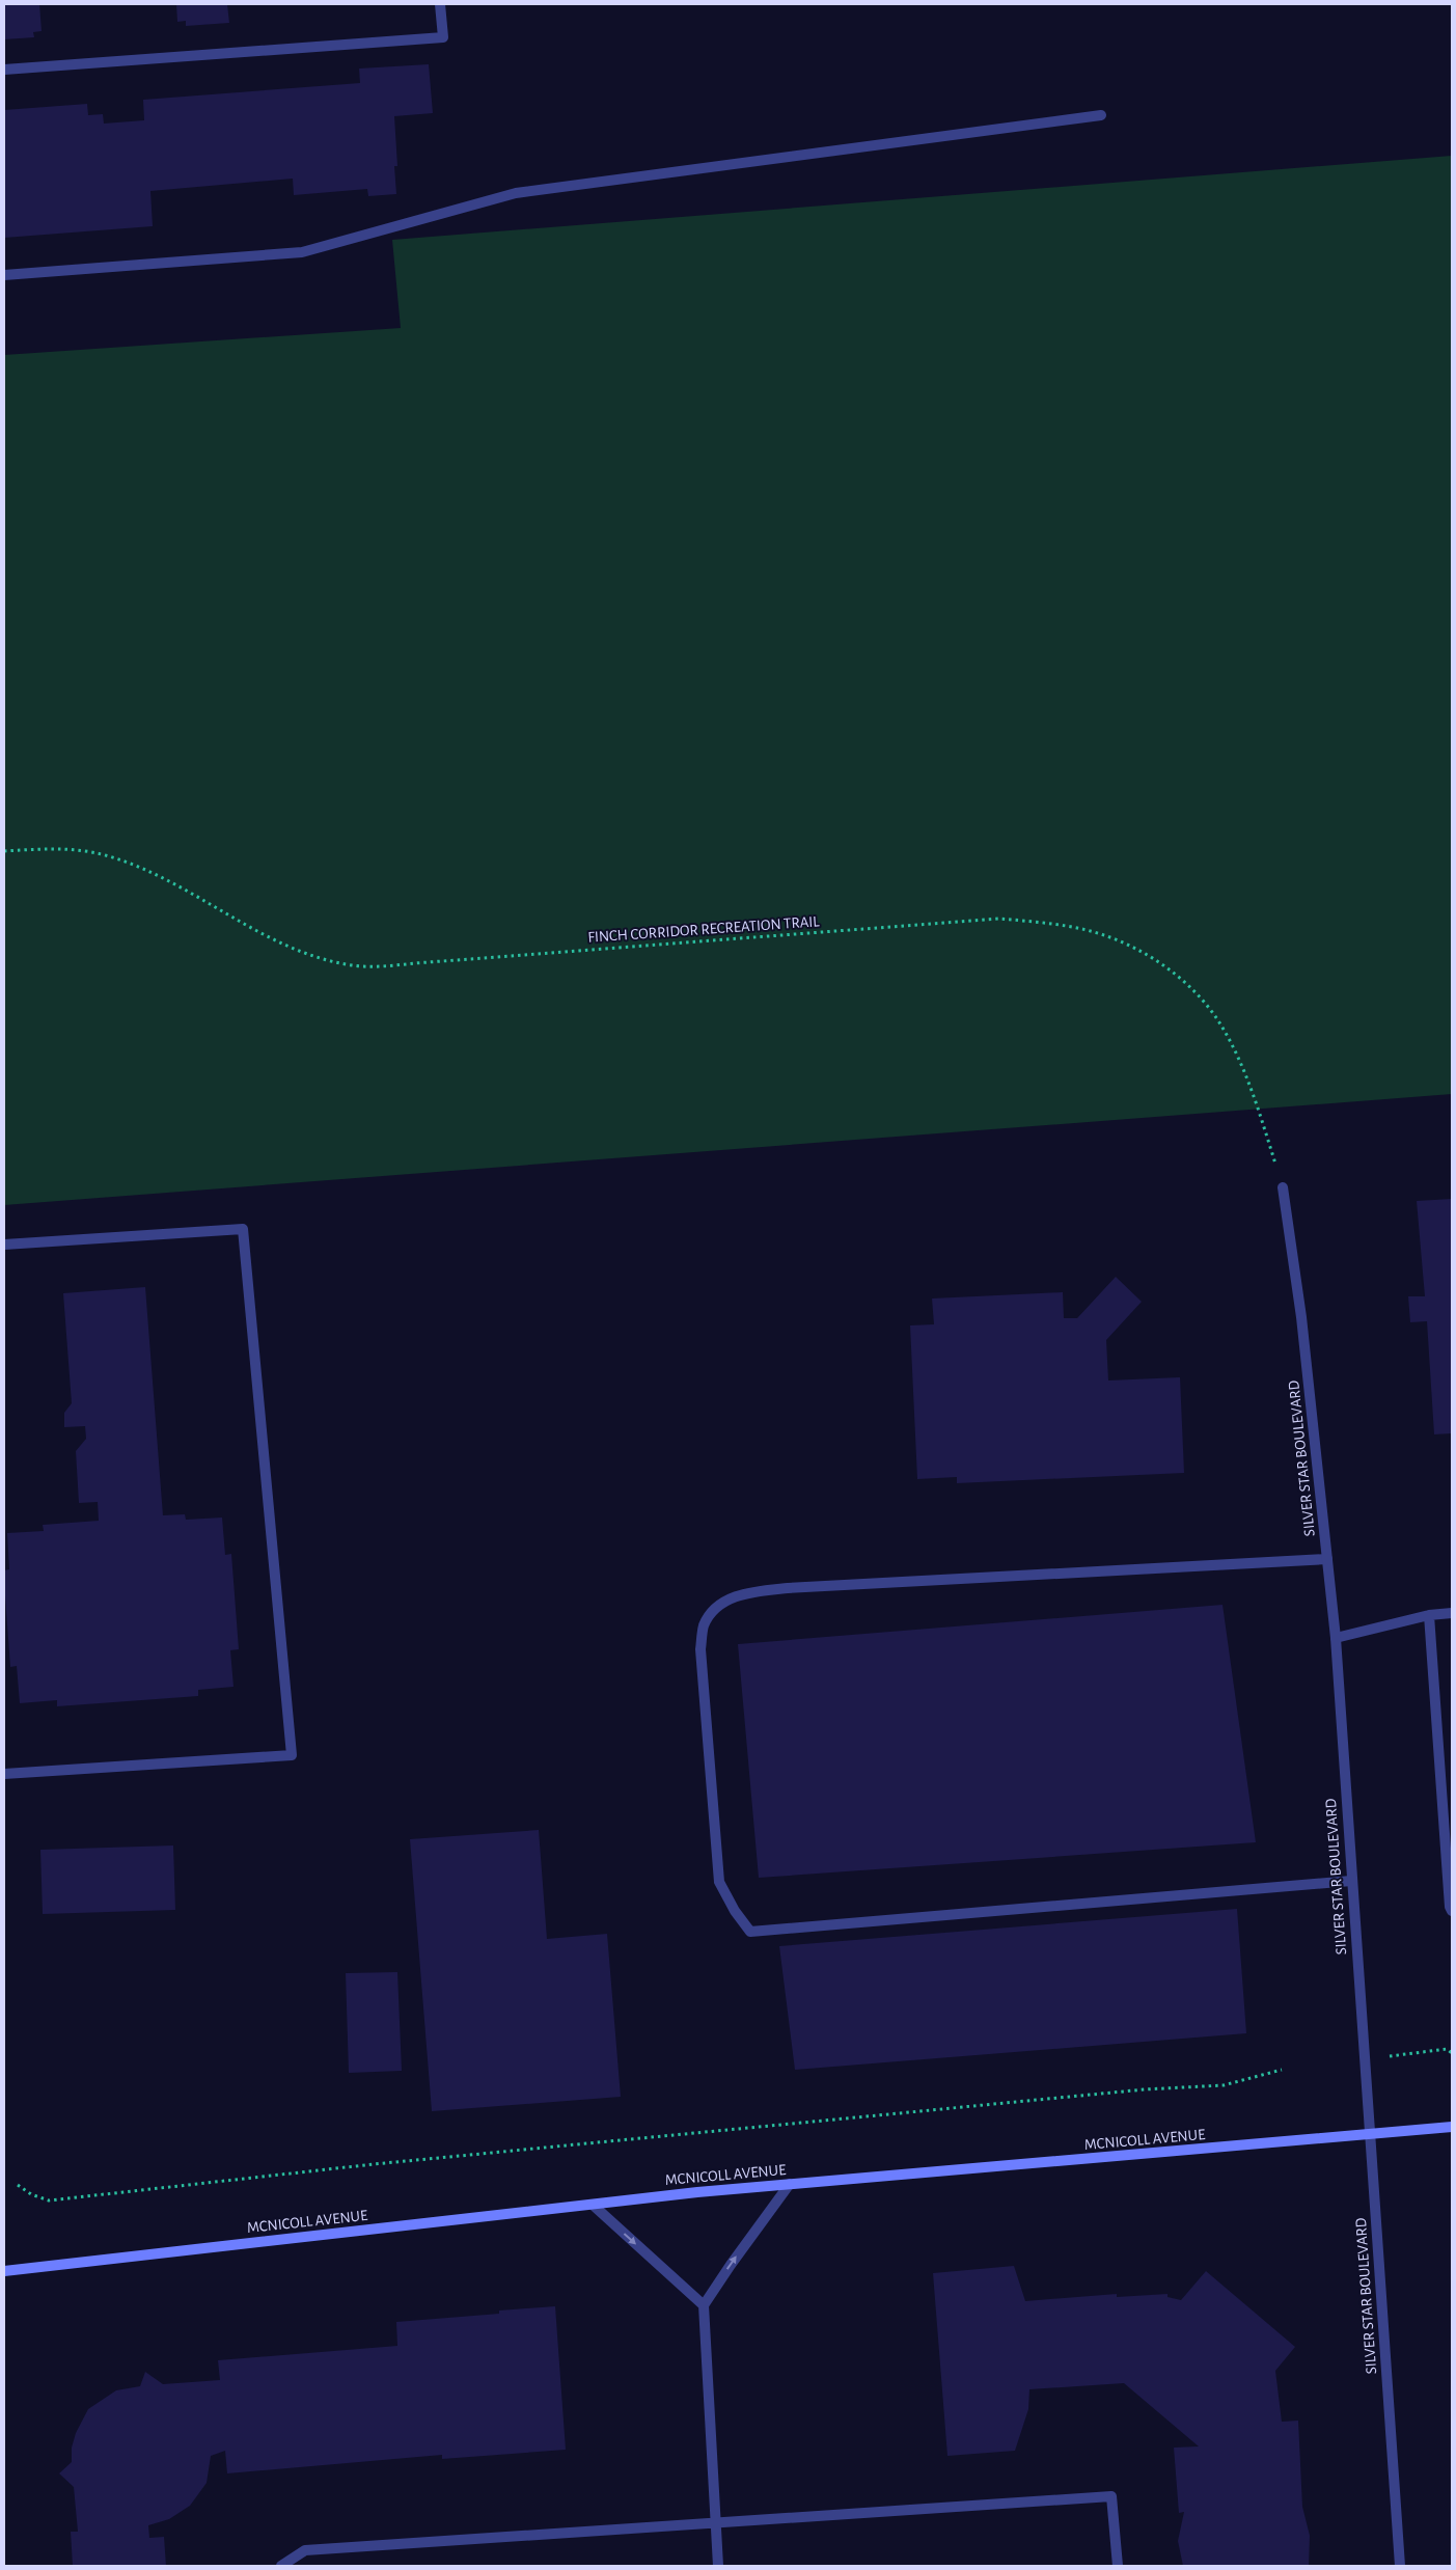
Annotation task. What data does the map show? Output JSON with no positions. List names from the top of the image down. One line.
{"streets":{"main road":["MCNICOLL AVENUE"],"street":["SILVER STAR BOULEVARD"],"path":["FINCH CORRIDOR RECREATION TRAIL"]},"crossings":[["FINCH CORRIDOR RECREATION TRAIL","SILVER STAR BOULEVARD"],["SILVER STAR BOULEVARD","MCNICOLL AVENUE"]]}
